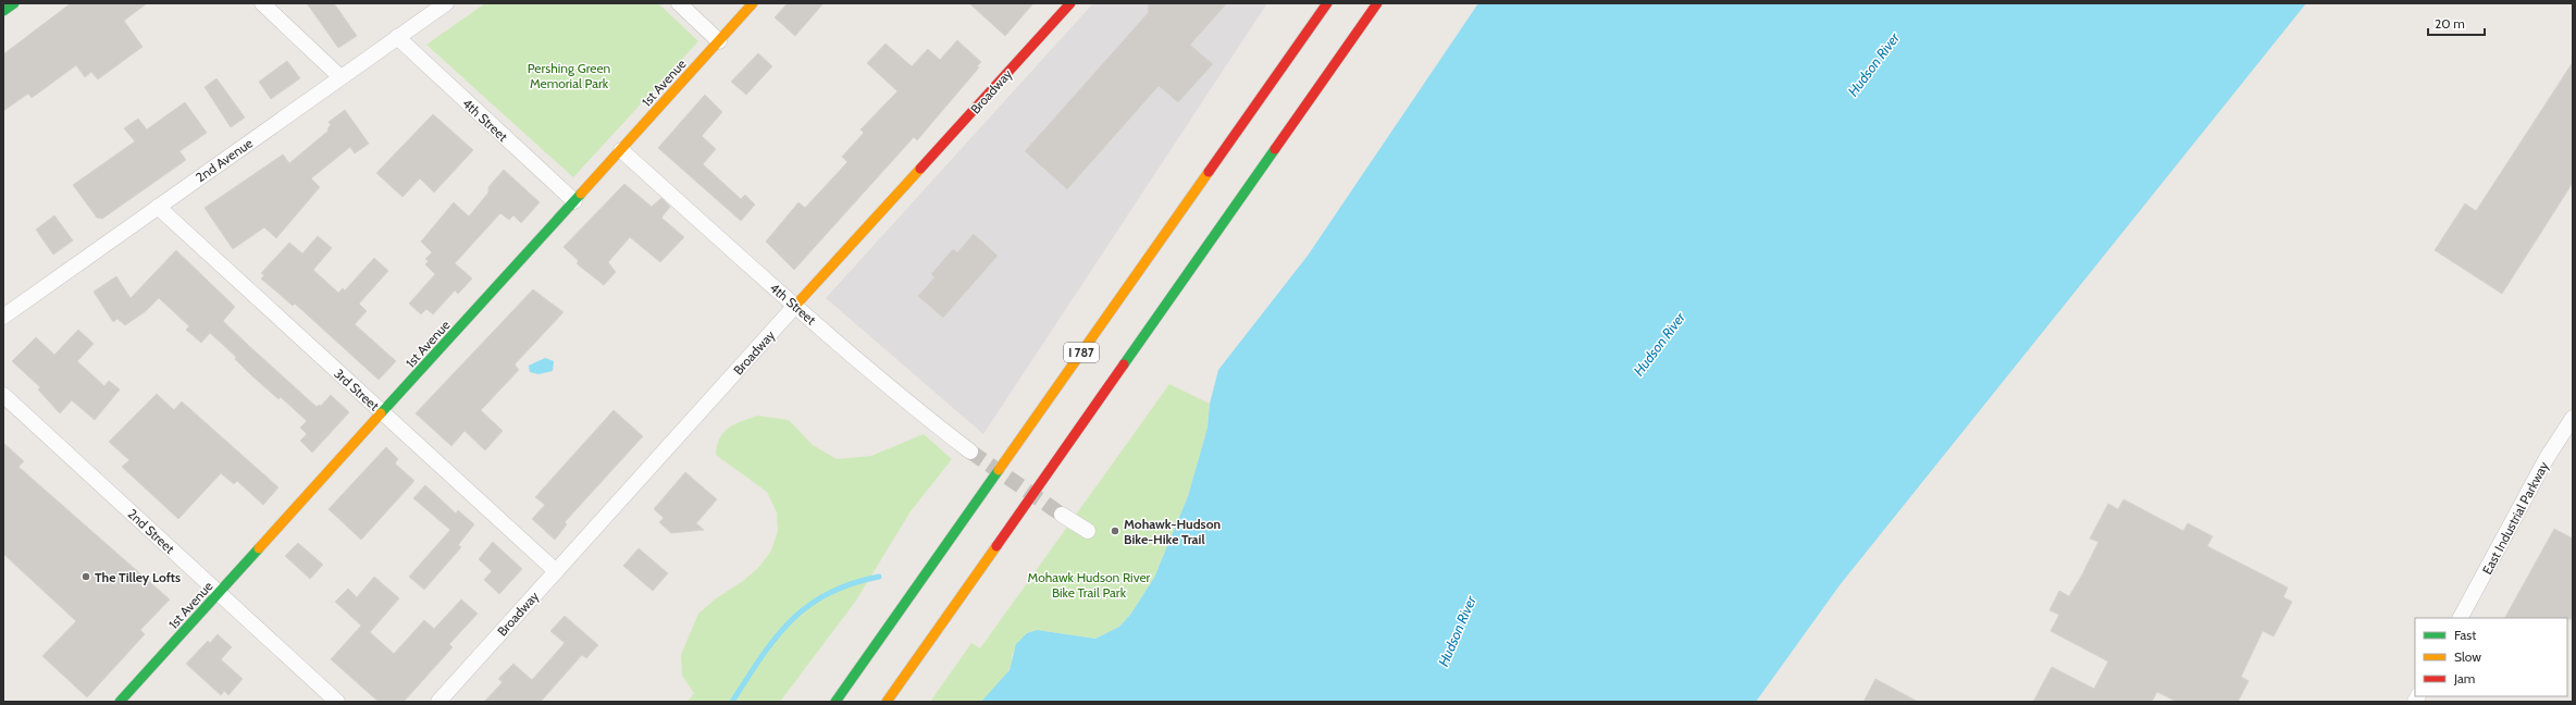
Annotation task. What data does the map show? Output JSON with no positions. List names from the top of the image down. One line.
{"streets":{"main road":["1st Avenue","Broadway","I 787"],"street":["4th Street","2nd Avenue","3rd Street","East Industrial Parkway","2nd Street"]},"crossings":[["1st Avenue","4th Street"],["1st Avenue","3rd Street"],["1st Avenue","2nd Street"],["Broadway","4th Street"],["Broadway","3rd Street"],["4th Street","2nd Avenue"],["2nd Avenue","3rd Street"]],"water":["Hudson River"],"parks":["Pershing Green Memorial Park","Mohawk Hudson River Bike Trail Park"],"places":["Mohawk-Hudson Bike-Hike Trail","The Tilley Lofts"],"legend":["Fast","Slow","Jam"],"scale_bar":"20 m"}
